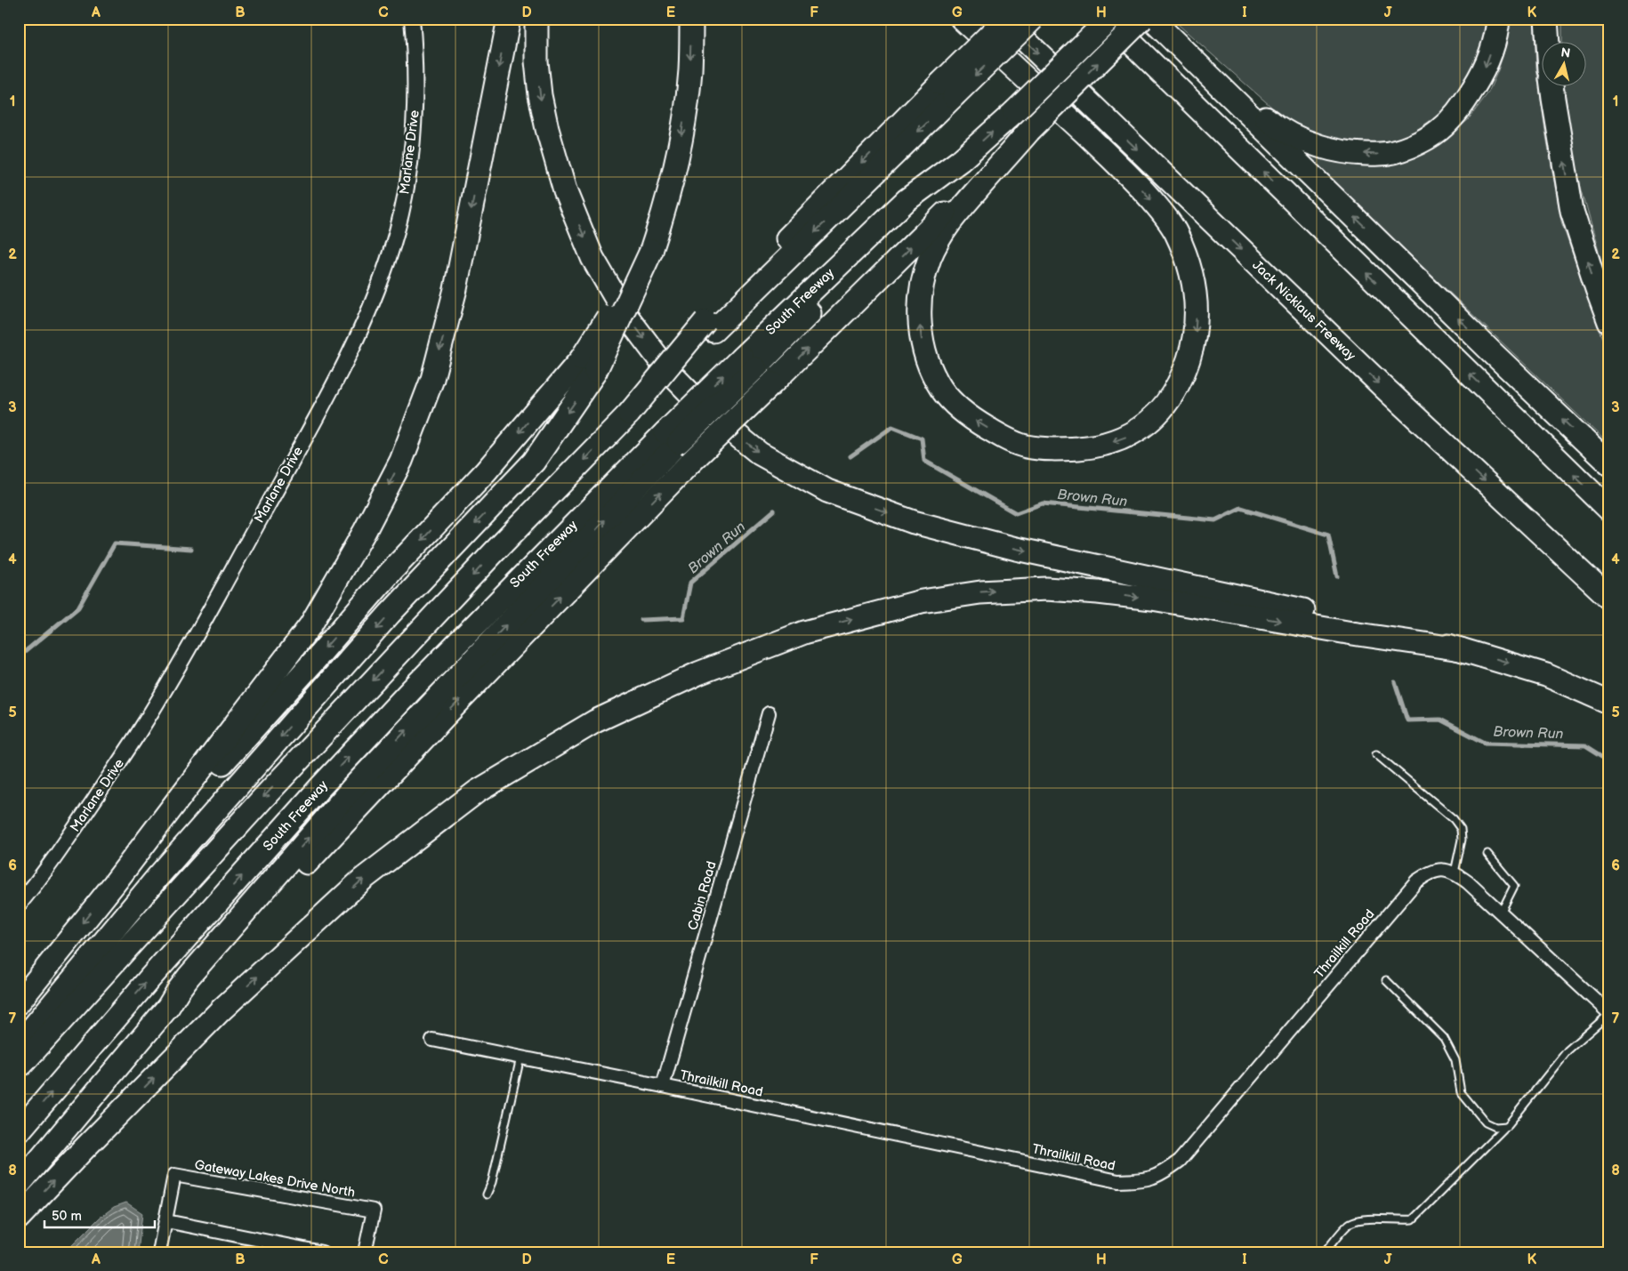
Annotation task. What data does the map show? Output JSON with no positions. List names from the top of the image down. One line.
{"streets":{"highway":["South Freeway","Jack Nicklaus Freeway"],"street":["Marlane Drive","Cabin Road","Thrailkill Road","Gateway Lakes Drive North"]},"crossings":[["Cabin Road","Thrailkill Road"]],"water":["Brown Run"],"scale_bar":"50 m","north":"top","grid":{"columns":["A","B","C","D","E","F","G","H","I","J","K"],"rows":["1","2","3","4","5","6","7","8"]}}
